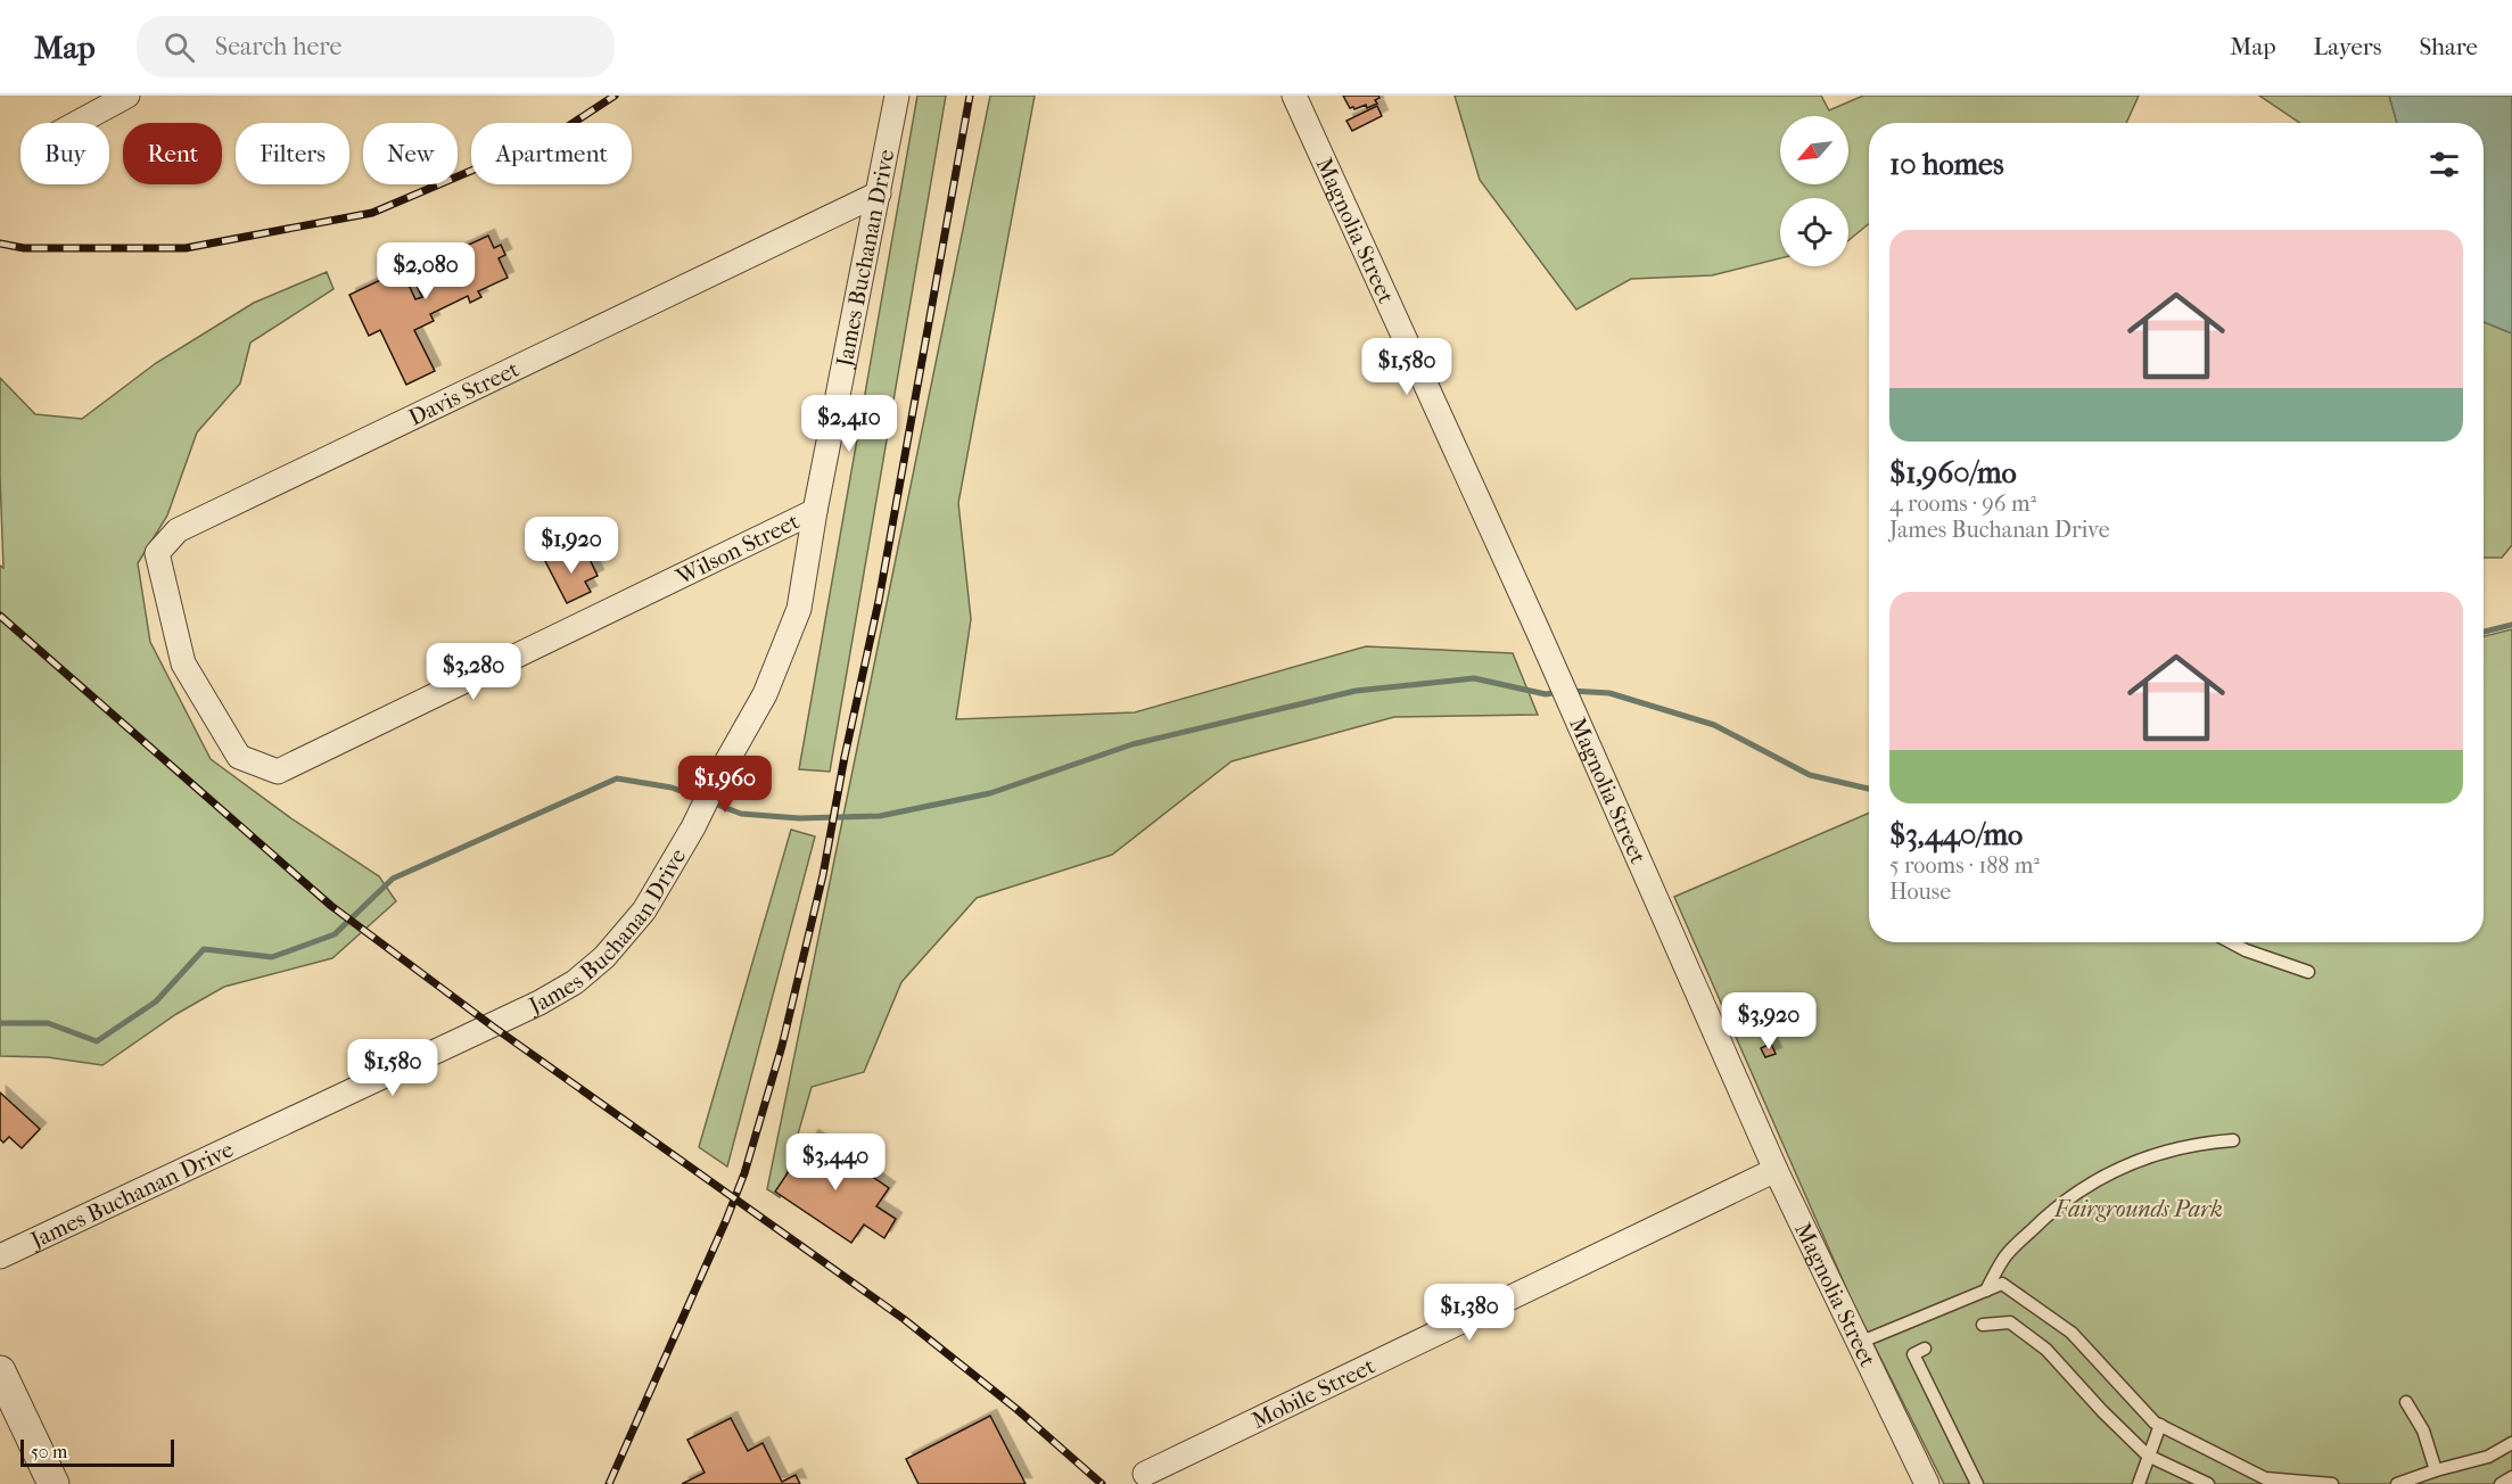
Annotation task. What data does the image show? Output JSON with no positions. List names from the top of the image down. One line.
{"streets":{"street":["Magnolia Street","James Buchanan Drive","Davis Street","Wilson Street","Mobile Street"]},"crossings":[["Magnolia Street","Mobile Street"],["James Buchanan Drive","Davis Street"],["James Buchanan Drive","Wilson Street"],["Davis Street","Wilson Street"]],"parks":["Fairgrounds Park"],"scale_bar":"50 m","north":"bottom left","page":{"header":"Map","search":"Search here","nav":["Map","Layers","Share"],"chip":["Buy","Rent","Filters","New","Apartment"],"heading":"10 homes","list":[{"name":"$1,960/mo","note":"4 rooms · 96 m² · James Buchanan Drive"},{"name":"$3,440/mo","note":"5 rooms · 188 m² · House"}],"price":["$2,080","$1,580","$2,410","$1,920","$3,280","$1,960","$3,920","$1,580","$3,440","$1,380"],"scale":"50 m"}}
